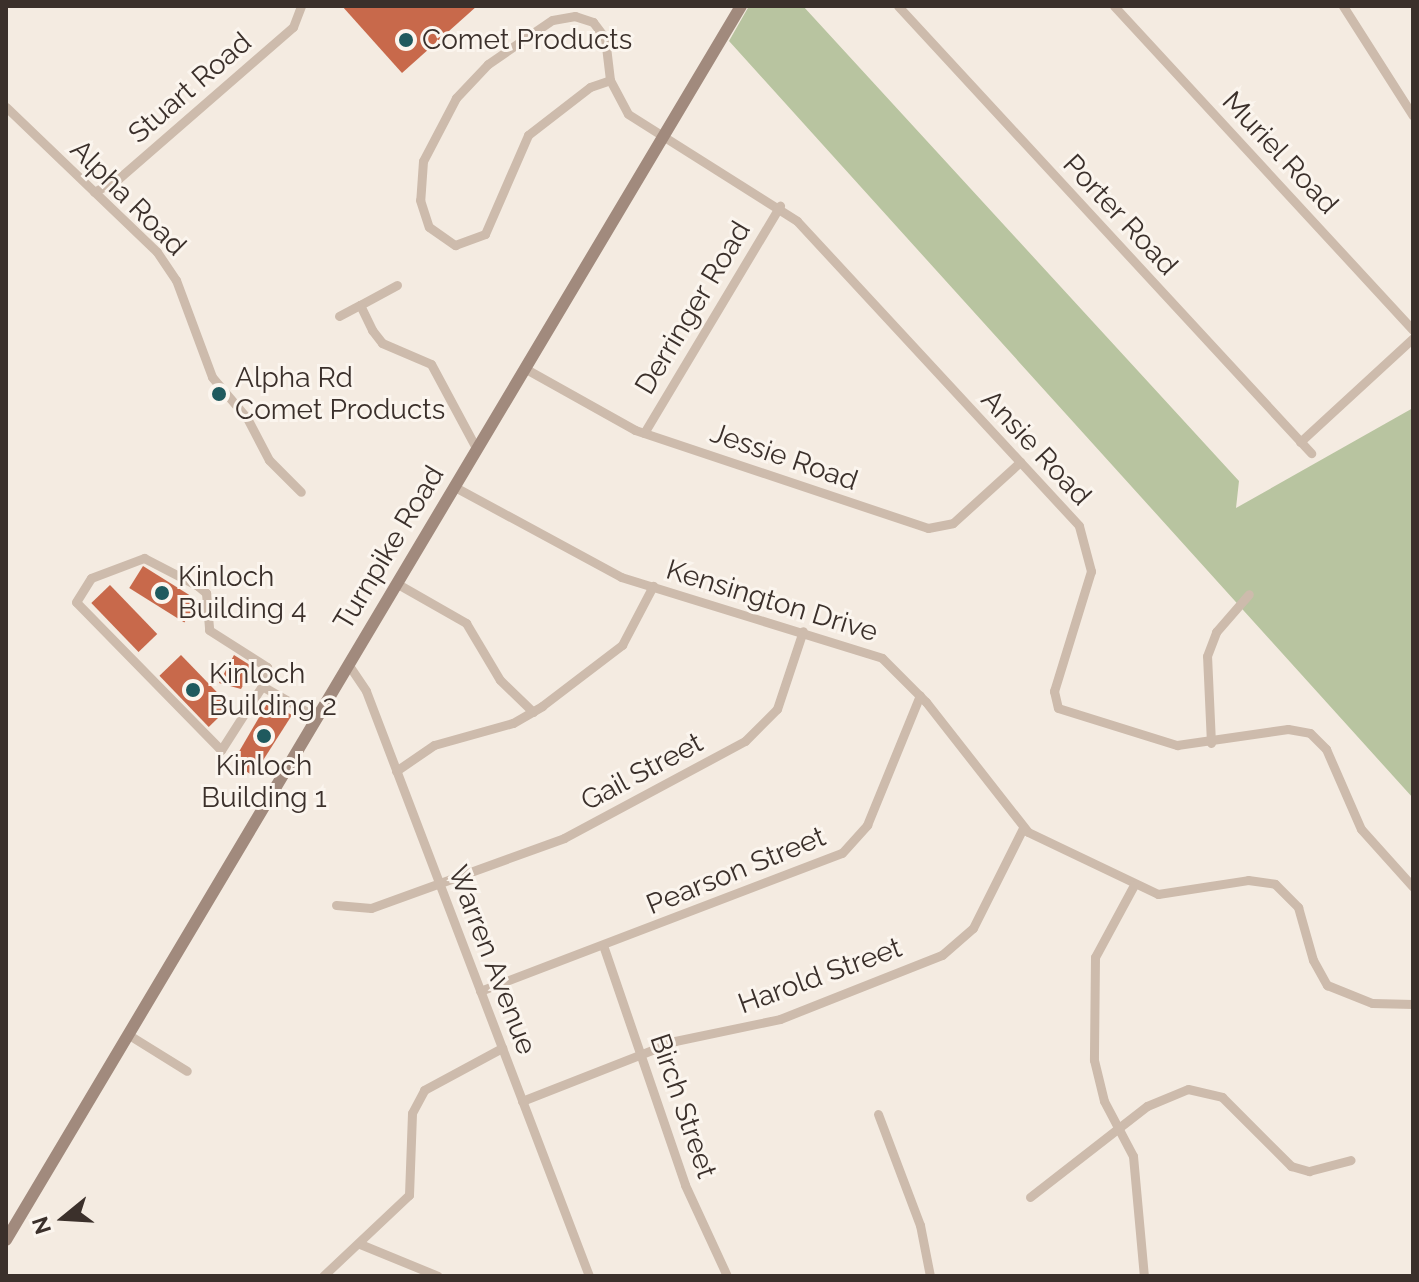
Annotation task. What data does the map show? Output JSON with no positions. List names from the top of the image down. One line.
{"streets":{"main road":["Turnpike Road"],"street":["Stuart Road","Muriel Road","Alpha Road","Porter Road","Derringer Road","Ansie Road","Jessie Road","Kensington Drive","Gail Street","Pearson Street","Warren Avenue","Harold Street","Birch Street"]},"crossings":[["Stuart Road","Alpha Road"],["Derringer Road","Ansie Road"],["Derringer Road","Jessie Road"],["Ansie Road","Jessie Road"],["Ansie Road","Turnpike Road"],["Jessie Road","Turnpike Road"],["Turnpike Road","Kensington Drive"],["Turnpike Road","Warren Avenue"],["Kensington Drive","Gail Street"],["Kensington Drive","Pearson Street"],["Kensington Drive","Harold Street"],["Gail Street","Warren Avenue"],["Pearson Street","Warren Avenue"],["Pearson Street","Birch Street"],["Warren Avenue","Harold Street"],["Harold Street","Birch Street"]],"places":["Comet Products","Alpha Rd Comet Products","Kinloch Building 4","Kinloch Building 2","Kinloch Building 1"],"north":"left"}
